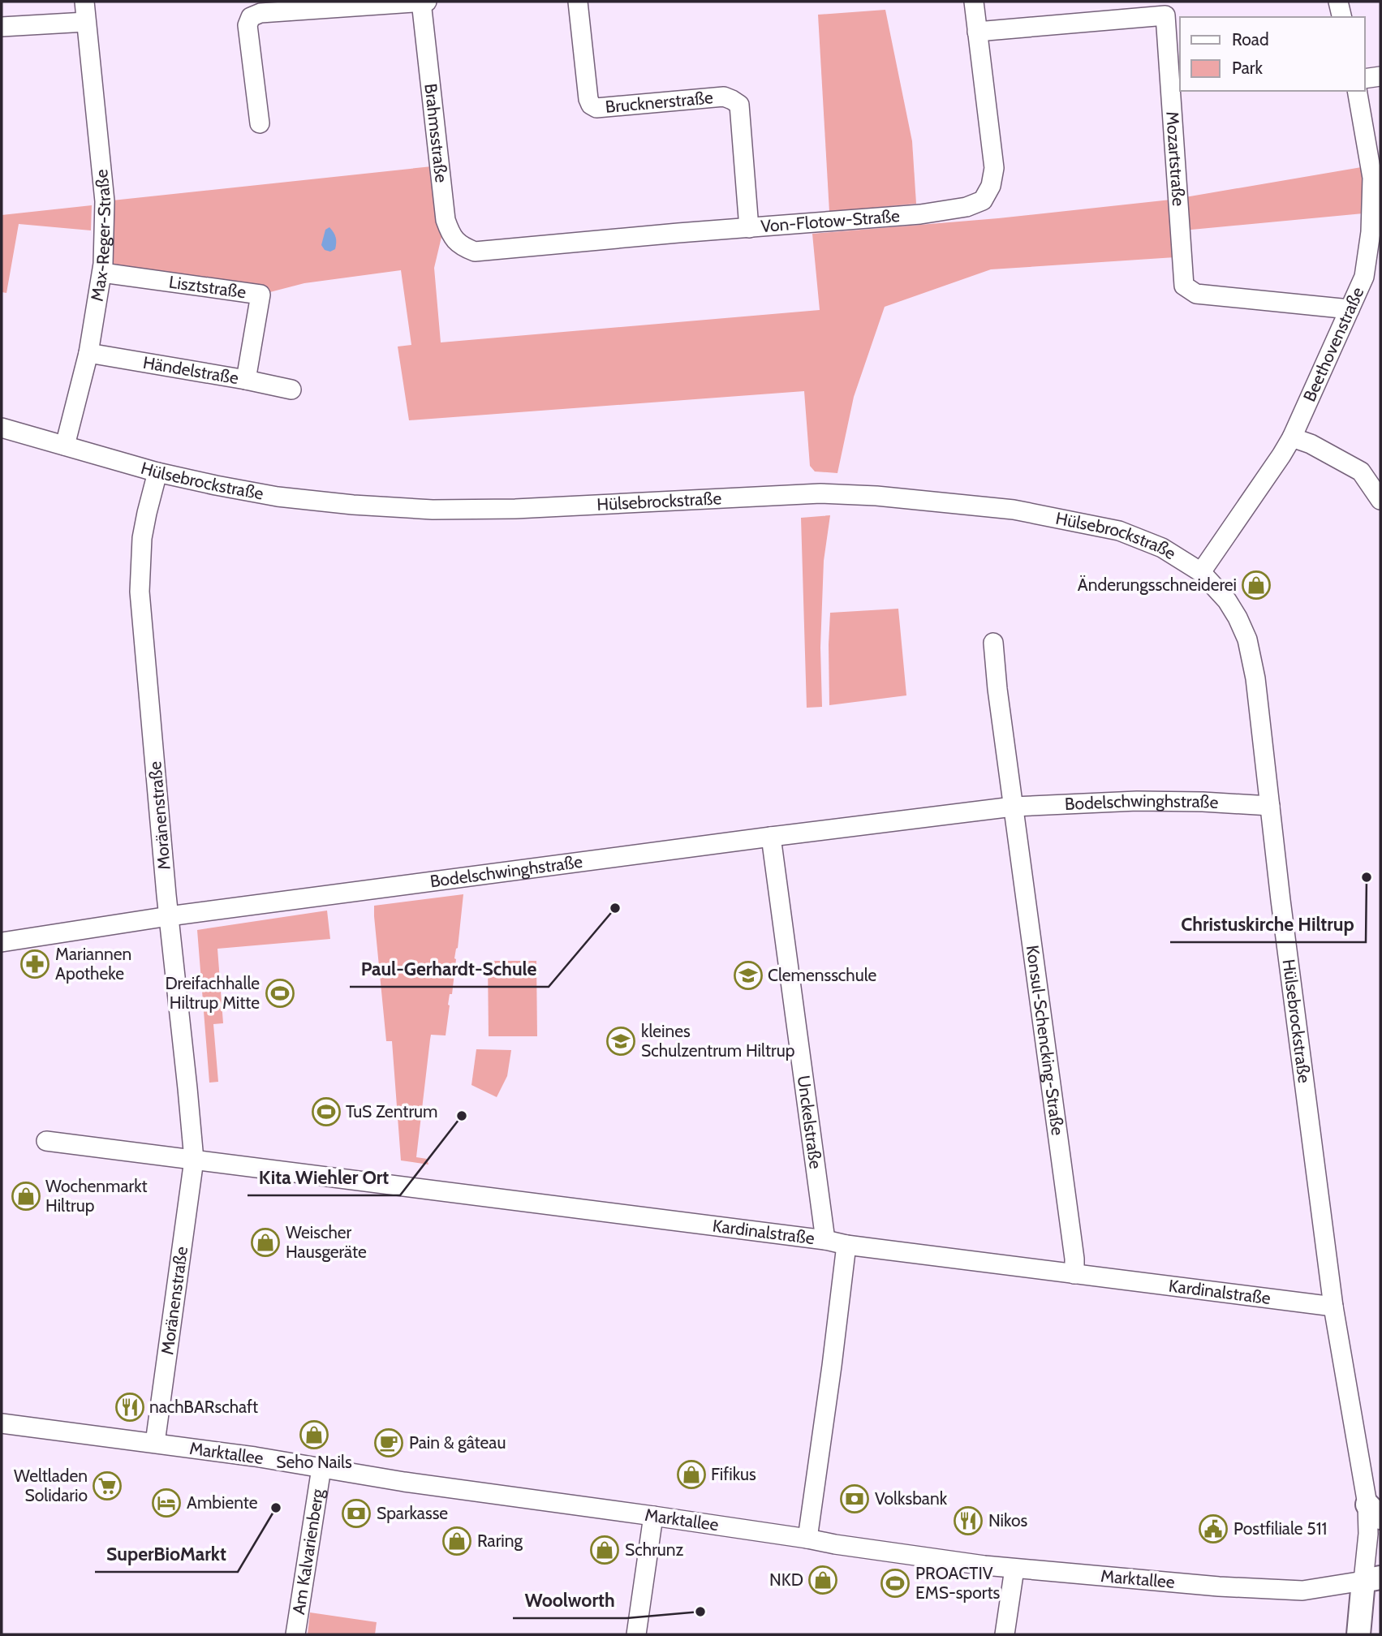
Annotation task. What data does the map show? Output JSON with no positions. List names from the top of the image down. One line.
{"streets":{"street":["Brucknerstraße","Brahmsstraße","Mozartstraße","Von-Flotow-Straße","Max-Reger-Straße","Lisztstraße","Beethovenstraße","Händelstraße","Hülsebrockstraße","Bodelschwinghstraße","Moränenstraße","Konsul-Schencking-Straße","Unckelstraße","Kardinalstraße","Marktallee","Am Kalvarienberg"]},"crossings":[["Brucknerstraße","Von-Flotow-Straße"],["Brahmsstraße","Von-Flotow-Straße"],["Mozartstraße","Von-Flotow-Straße"],["Mozartstraße","Beethovenstraße"],["Max-Reger-Straße","Lisztstraße"],["Max-Reger-Straße","Händelstraße"],["Max-Reger-Straße","Hülsebrockstraße"],["Lisztstraße","Händelstraße"],["Beethovenstraße","Hülsebrockstraße"],["Hülsebrockstraße","Bodelschwinghstraße"],["Hülsebrockstraße","Moränenstraße"],["Hülsebrockstraße","Kardinalstraße"],["Hülsebrockstraße","Marktallee"],["Bodelschwinghstraße","Moränenstraße"],["Bodelschwinghstraße","Konsul-Schencking-Straße"],["Bodelschwinghstraße","Unckelstraße"],["Moränenstraße","Kardinalstraße"],["Moränenstraße","Marktallee"],["Konsul-Schencking-Straße","Kardinalstraße"],["Unckelstraße","Kardinalstraße"],["Marktallee","Am Kalvarienberg"]],"places":{"shop":["Änderungsschneiderei","Wochenmarkt Hiltrup","Weischer Hausgeräte","Seho Nails","Fifikus","Raring","Schrunz","NKD"],"other":["Christuskirche Hiltrup","Paul-Gerhardt-Schule","Kita Wiehler Ort","SuperBioMarkt","Woolworth"],"pharmacy":["Mariannen Apotheke"],"school or university":["Clemensschule","kleines Schulzentrum Hiltrup"],"sports":["Dreifachhalle Hiltrup Mitte","TuS Zentrum","PROACTIV EMS-sports"],"restaurant":["nachBARschaft","Nikos"],"cafe":["Pain & gâteau"],"supermarket":["Weltladen Solidario"],"bank":["Volksbank","Sparkasse"],"hotel":["Ambiente"],"public building":["Postfiliale 511"]},"legend":["Road","Park"]}
